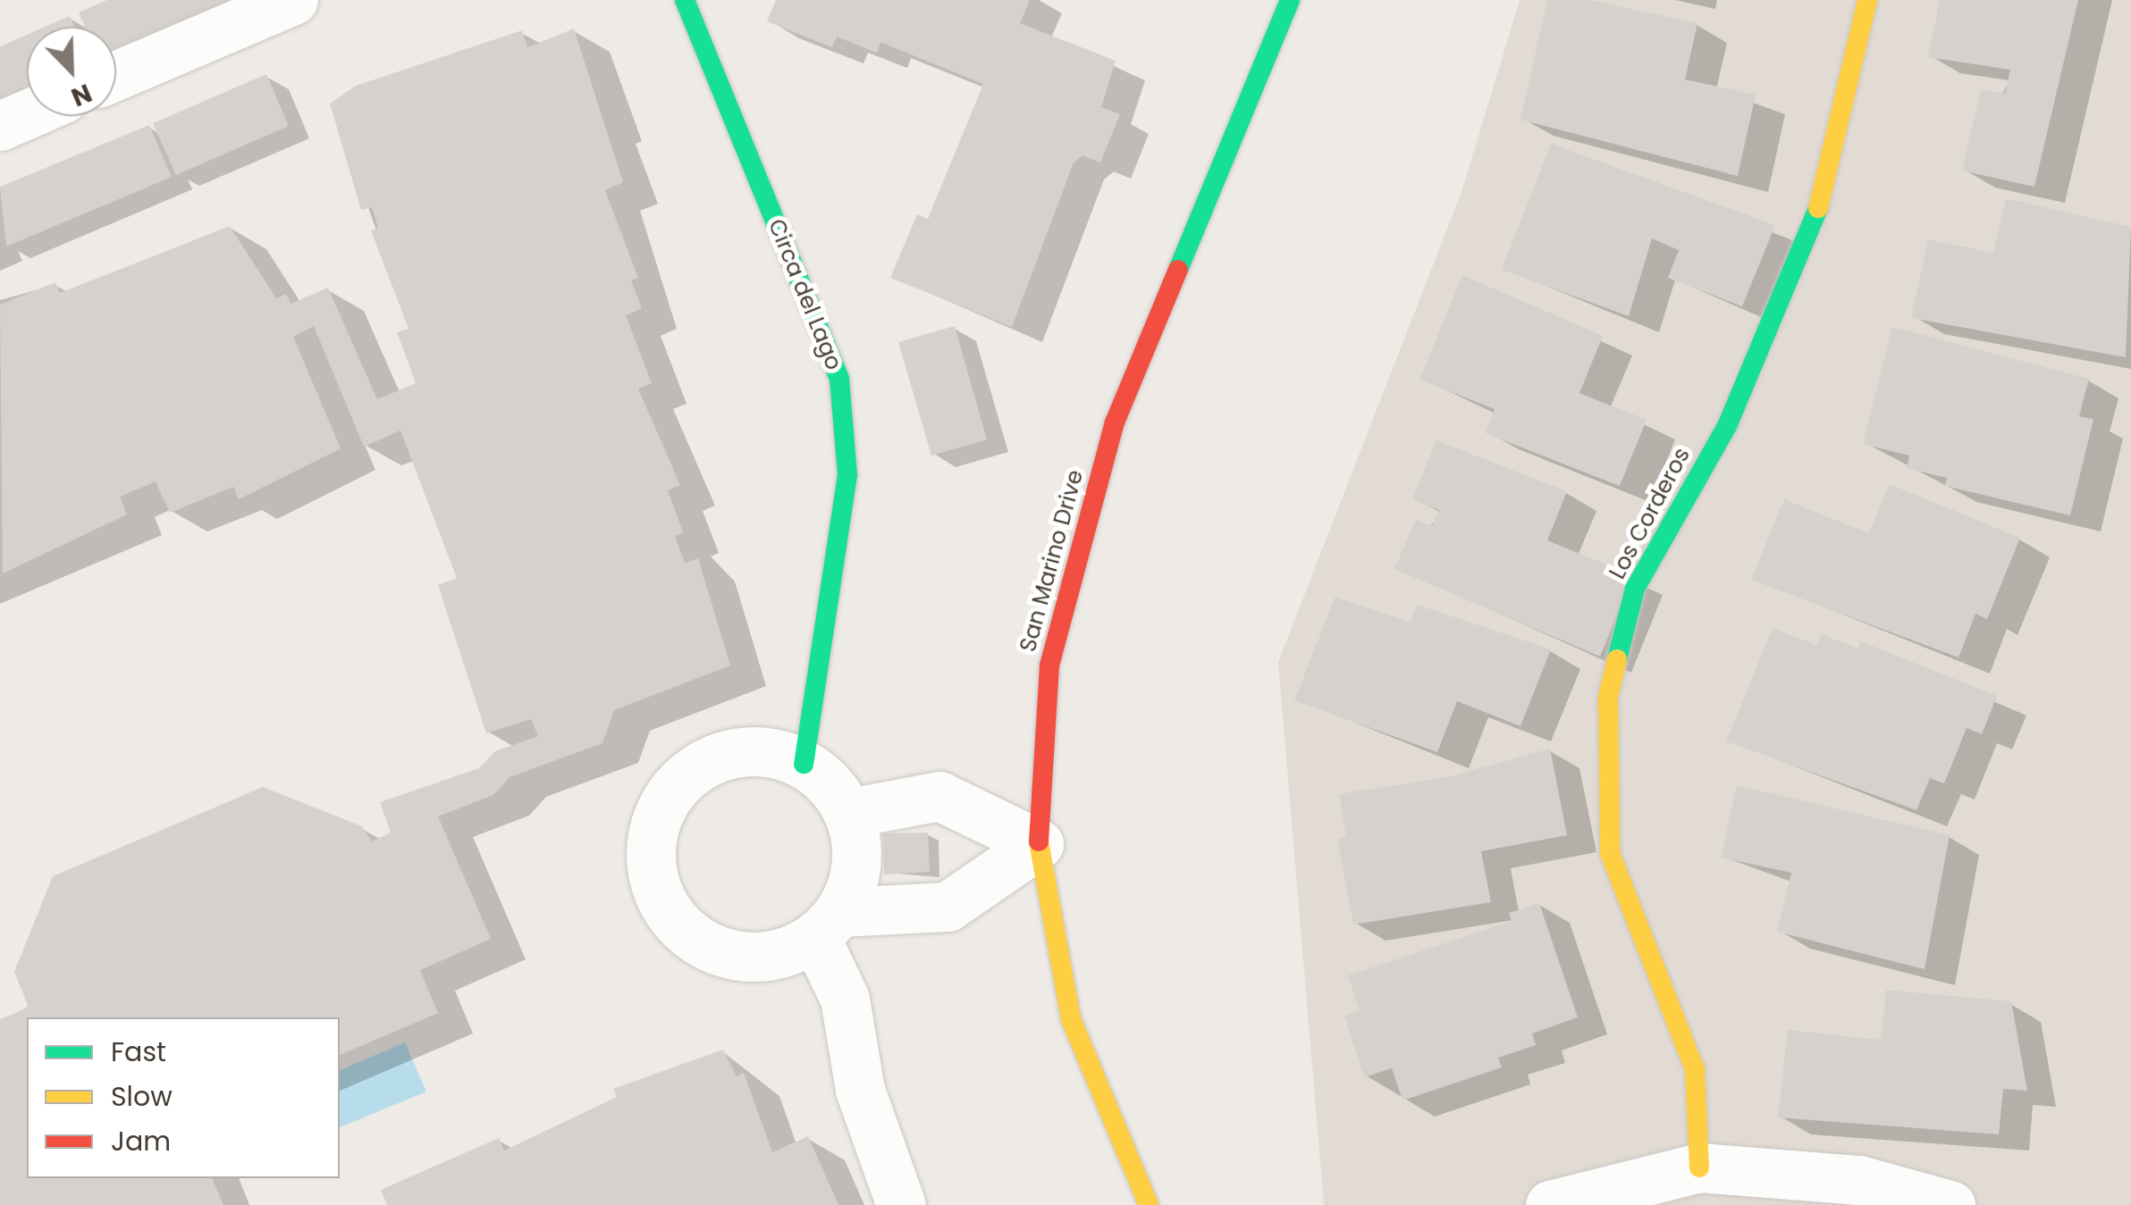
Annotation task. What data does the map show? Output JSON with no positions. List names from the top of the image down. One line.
{"streets":{"street":["Circa del Lago","Los Corderos","San Marino Drive"]},"legend":["Fast","Slow","Jam"],"north":"bottom right"}
